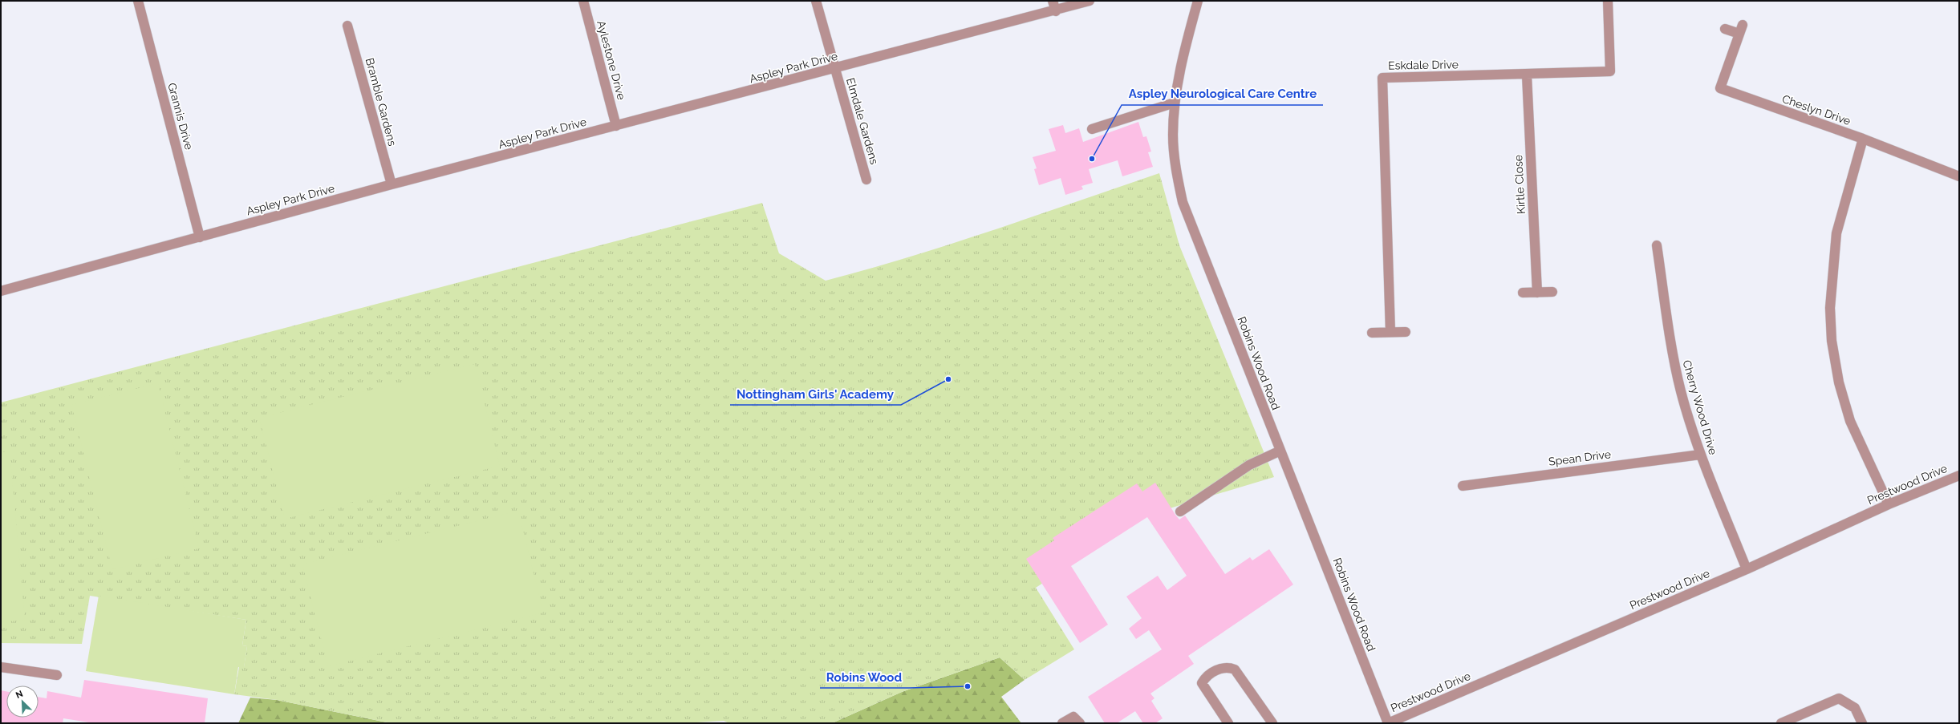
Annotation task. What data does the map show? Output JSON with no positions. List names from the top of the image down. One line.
{"streets":{"street":["Aylestone Drive","Eskdale Drive","Aspley Park Drive","Bramble Gardens","Cheslyn Drive","Grannis Drive","Elmdale Gardens","Kirtle Close","Robins Wood Road","Cherry Wood Drive","Spean Drive","Prestwood Drive"]},"crossings":[["Aylestone Drive","Aspley Park Drive"],["Eskdale Drive","Kirtle Close"],["Aspley Park Drive","Bramble Gardens"],["Aspley Park Drive","Grannis Drive"],["Aspley Park Drive","Elmdale Gardens"],["Robins Wood Road","Prestwood Drive"],["Cherry Wood Drive","Spean Drive"],["Cherry Wood Drive","Prestwood Drive"]],"places":["Aspley Neurological Care Centre","Nottingham Girls' Academy","Robins Wood"],"north":"top left"}
